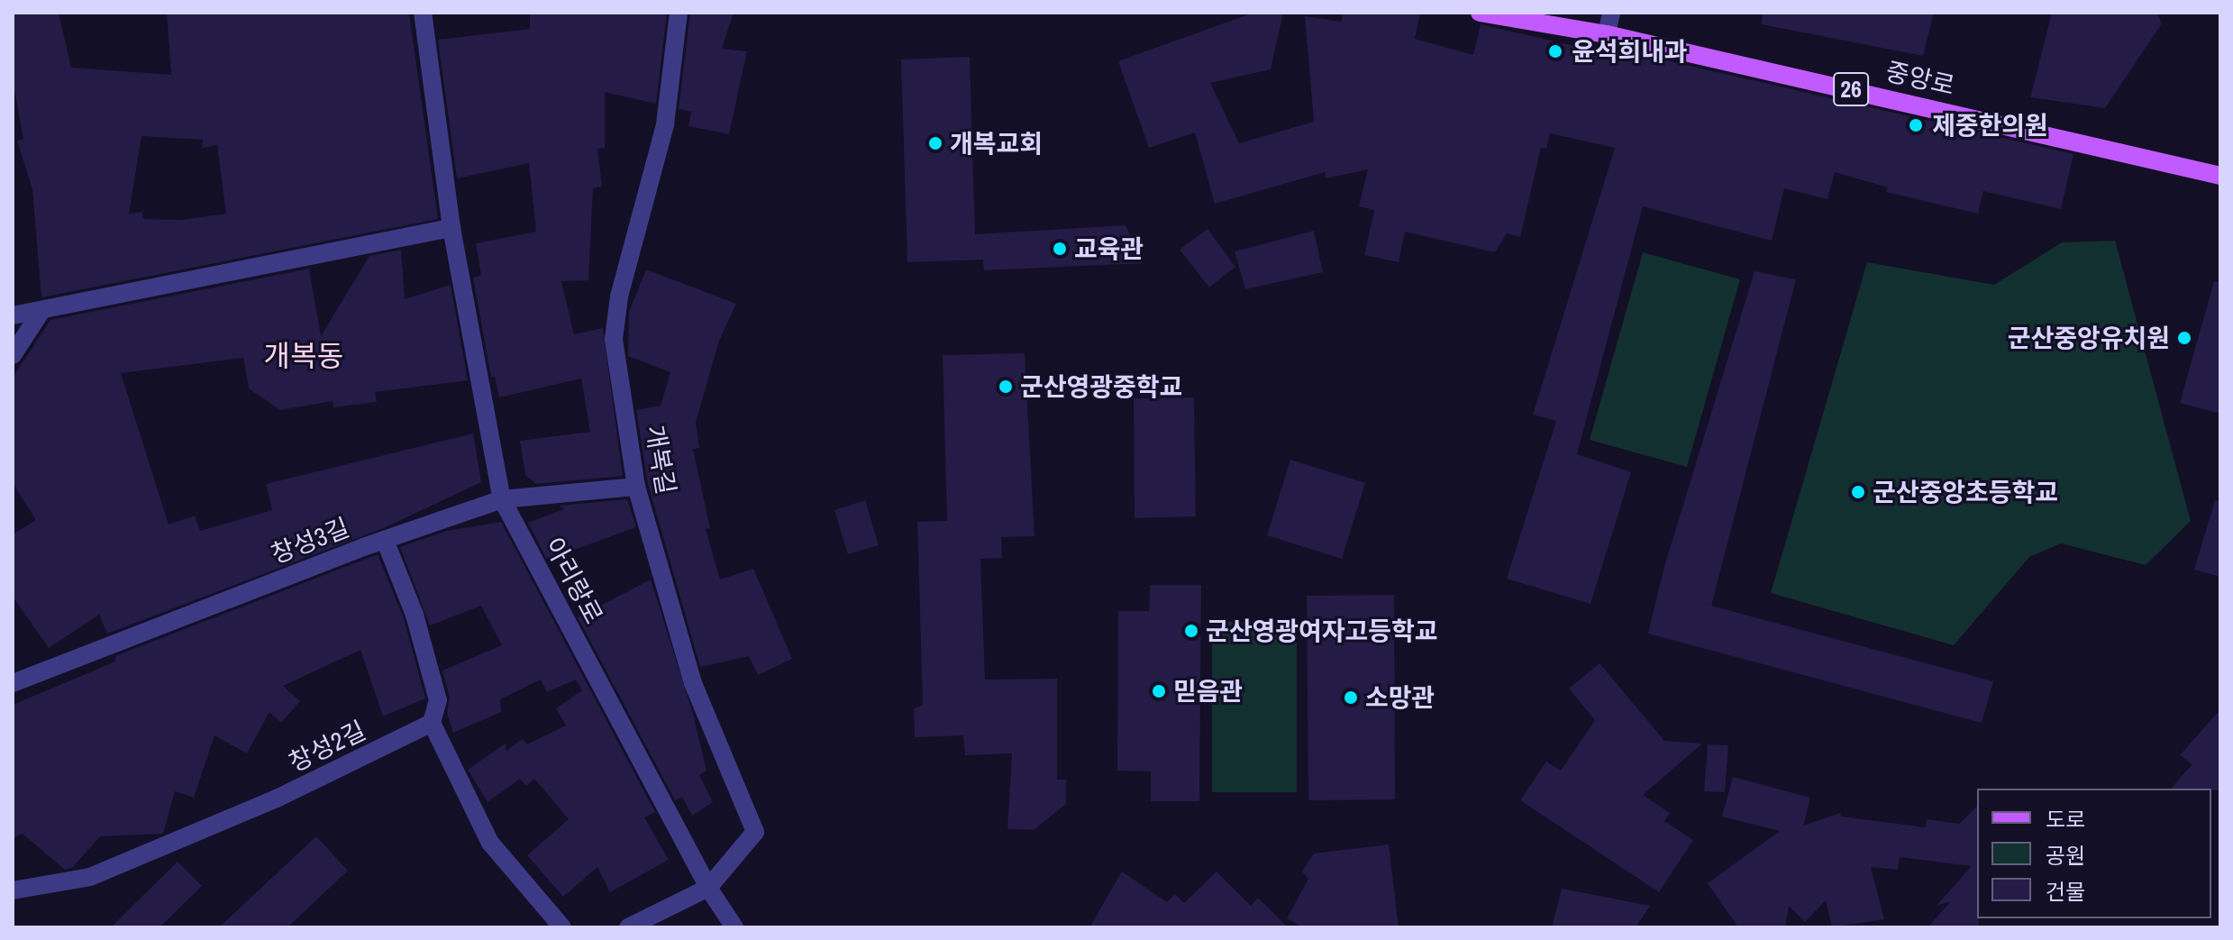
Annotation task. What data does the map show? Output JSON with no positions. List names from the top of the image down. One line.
{"streets":{"main road":["중앙로","26"],"street":["개복길","창성3길","아리랑로","창성2길"]},"crossings":[["개복길","창성3길"],["개복길","아리랑로"],["창성3길","아리랑로"]],"districts":["개복동"],"places":["윤석희내과","제중한의원","개복교회","교육관","군산중앙유치원","군산영광중학교","군산중앙초등학교","군산영광여자고등학교","믿음관","소망관"],"legend":["도로","공원","건물"]}
